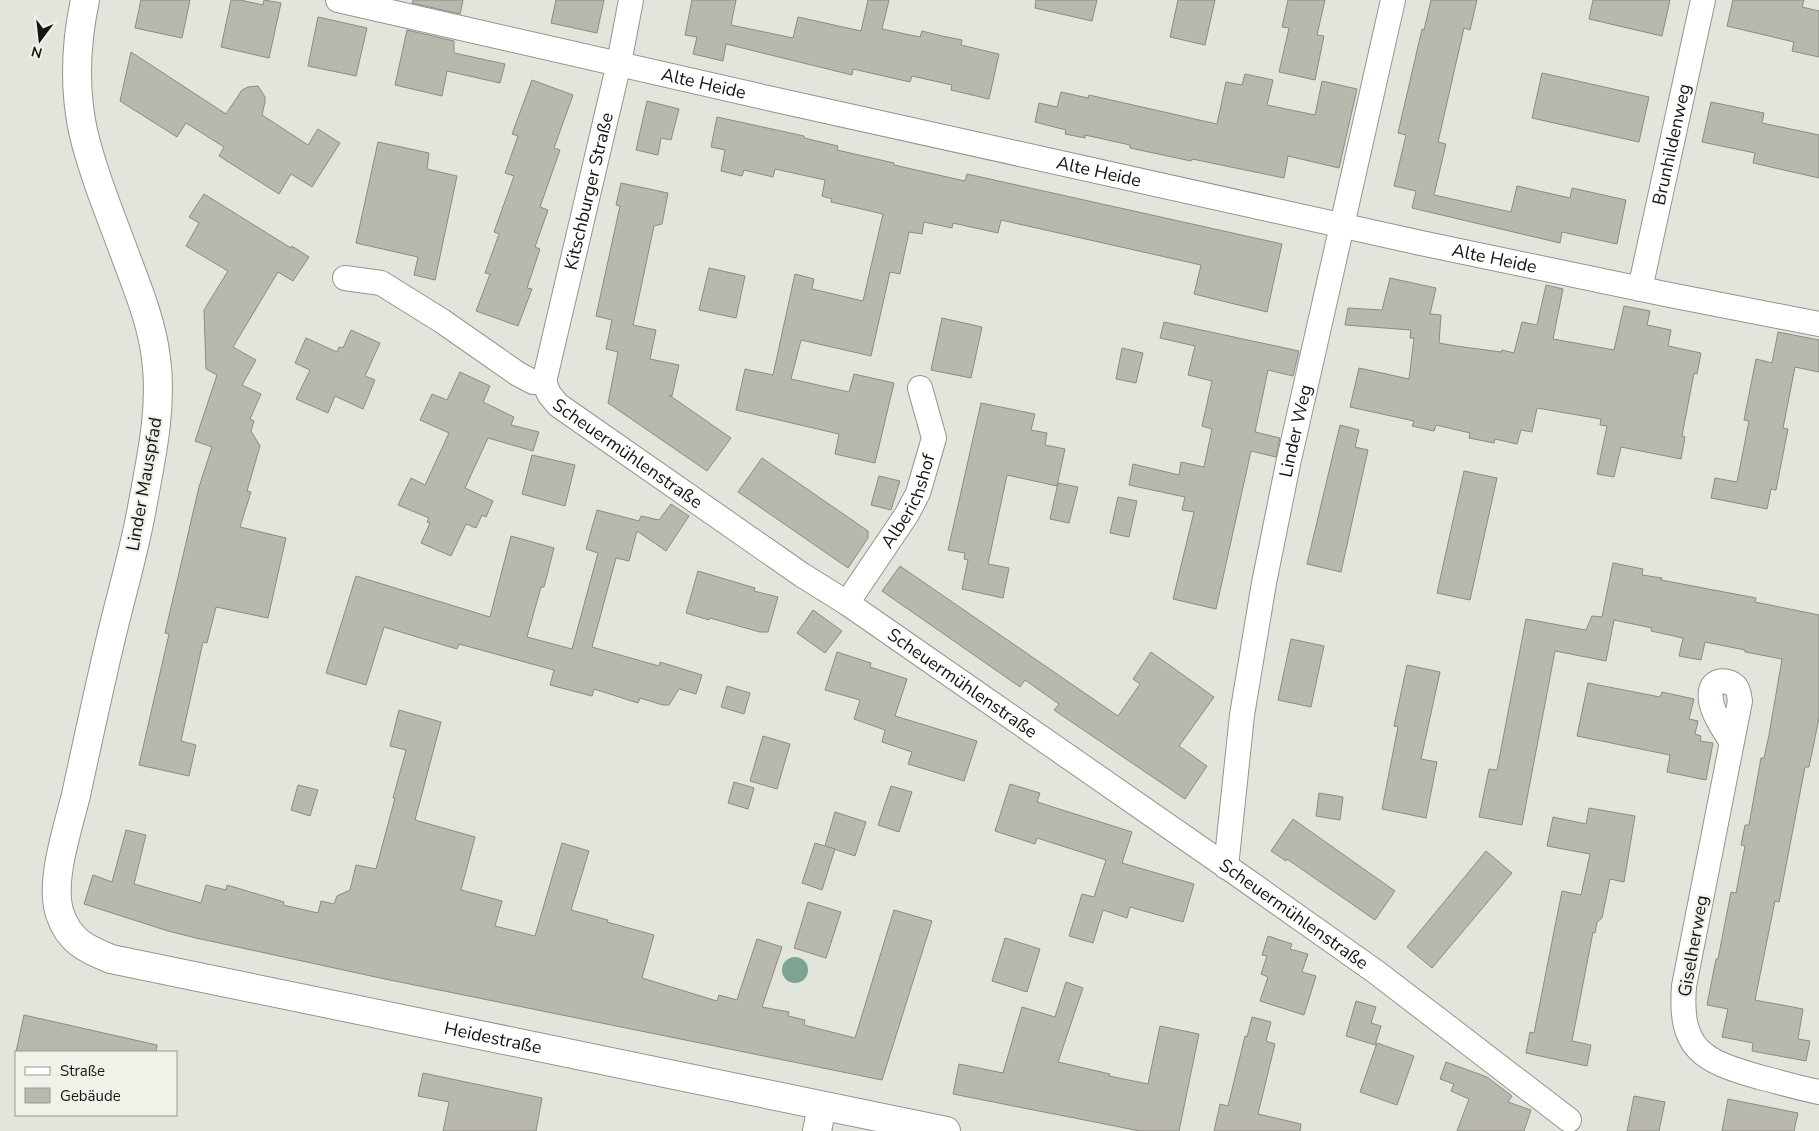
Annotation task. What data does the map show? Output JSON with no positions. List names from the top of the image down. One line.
{"streets":{"street":["Alte Heide","Brunhildenweg","Kitschburger Straße","Linder Weg","Scheuermühlenstraße","Linder Mauspfad","Alberichshof","Giselherweg","Heidestraße"]},"crossings":[["Alte Heide","Brunhildenweg"],["Alte Heide","Kitschburger Straße"],["Alte Heide","Linder Weg"],["Kitschburger Straße","Scheuermühlenstraße"],["Linder Weg","Scheuermühlenstraße"],["Scheuermühlenstraße","Alberichshof"],["Linder Mauspfad","Heidestraße"]],"legend":["Straße","Gebäude"],"north":"bottom"}
